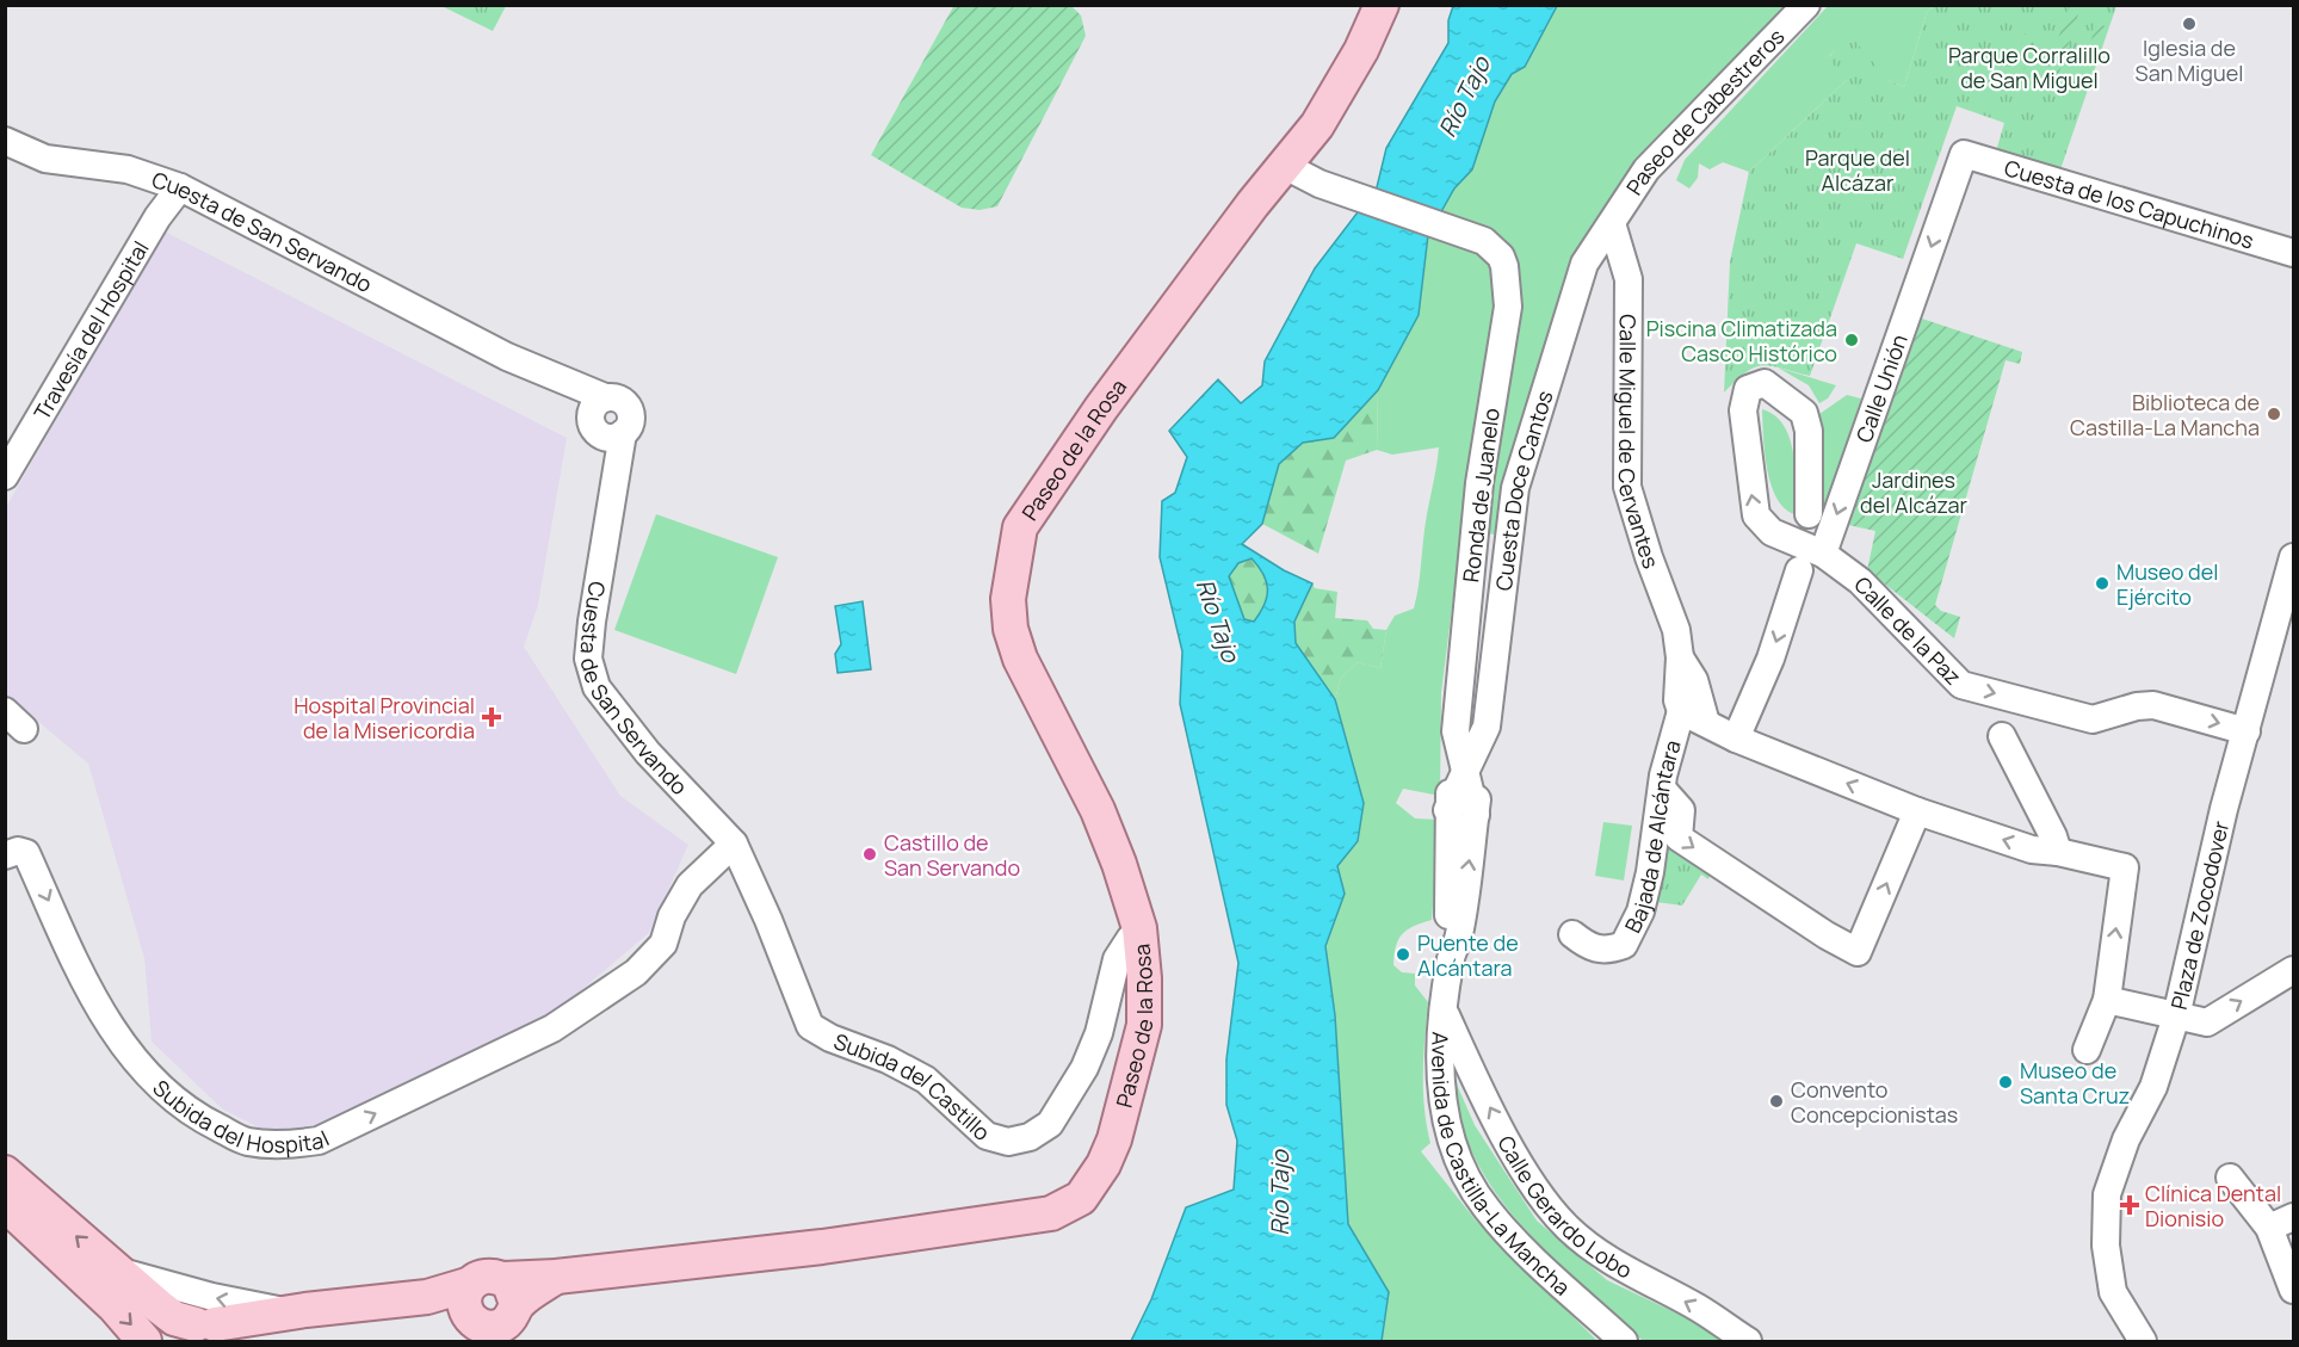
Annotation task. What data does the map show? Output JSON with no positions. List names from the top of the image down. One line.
{"streets":{"main road":["Paseo de la Rosa"],"street":["Paseo de Cabestreros","Cuesta de los Capuchinos","Cuesta de San Servando","Travesía del Hospital","Calle Unión","Calle Miguel de Cervantes","Cuesta Doce Cantos","Ronda de Juanelo","Calle de la Paz","Bajada de Alcántara","Plaza de Zocodover","Subida del Castillo","Subida del Hospital","Avenida de Castilla-La Mancha","Calle Gerardo Lobo"]},"crossings":[["Paseo de Cabestreros","Calle Miguel de Cervantes"],["Paseo de Cabestreros","Cuesta Doce Cantos"],["Cuesta de los Capuchinos","Calle Unión"],["Cuesta de San Servando","Travesía del Hospital"],["Cuesta de San Servando","Subida del Castillo"],["Calle Unión","Calle de la Paz"],["Calle Miguel de Cervantes","Cuesta Doce Cantos"],["Calle Miguel de Cervantes","Bajada de Alcántara"],["Paseo de la Rosa","Ronda de Juanelo"],["Paseo de la Rosa","Subida del Castillo"],["Cuesta Doce Cantos","Ronda de Juanelo"],["Calle de la Paz","Plaza de Zocodover"],["Avenida de Castilla-La Mancha","Calle Gerardo Lobo"]],"one_way":["Calle Unión","Calle Miguel de Cervantes","Calle de la Paz","Calle Gerardo Lobo"],"water":["Río Tajo"],"parks":["Parque Corralillo de San Miguel","Parque del Alcázar","Jardines del Alcázar"],"places":{"other":["Iglesia de San Miguel","Piscina Climatizada Casco Histórico","Biblioteca de Castilla-La Mancha","Museo del Ejército","Castillo de San Servando","Puente de Alcántara","Museo de Santa Cruz","Convento Concepcionistas"],"health":["Hospital Provincial de la Misericordia","Clínica Dental Dionisio"]}}
